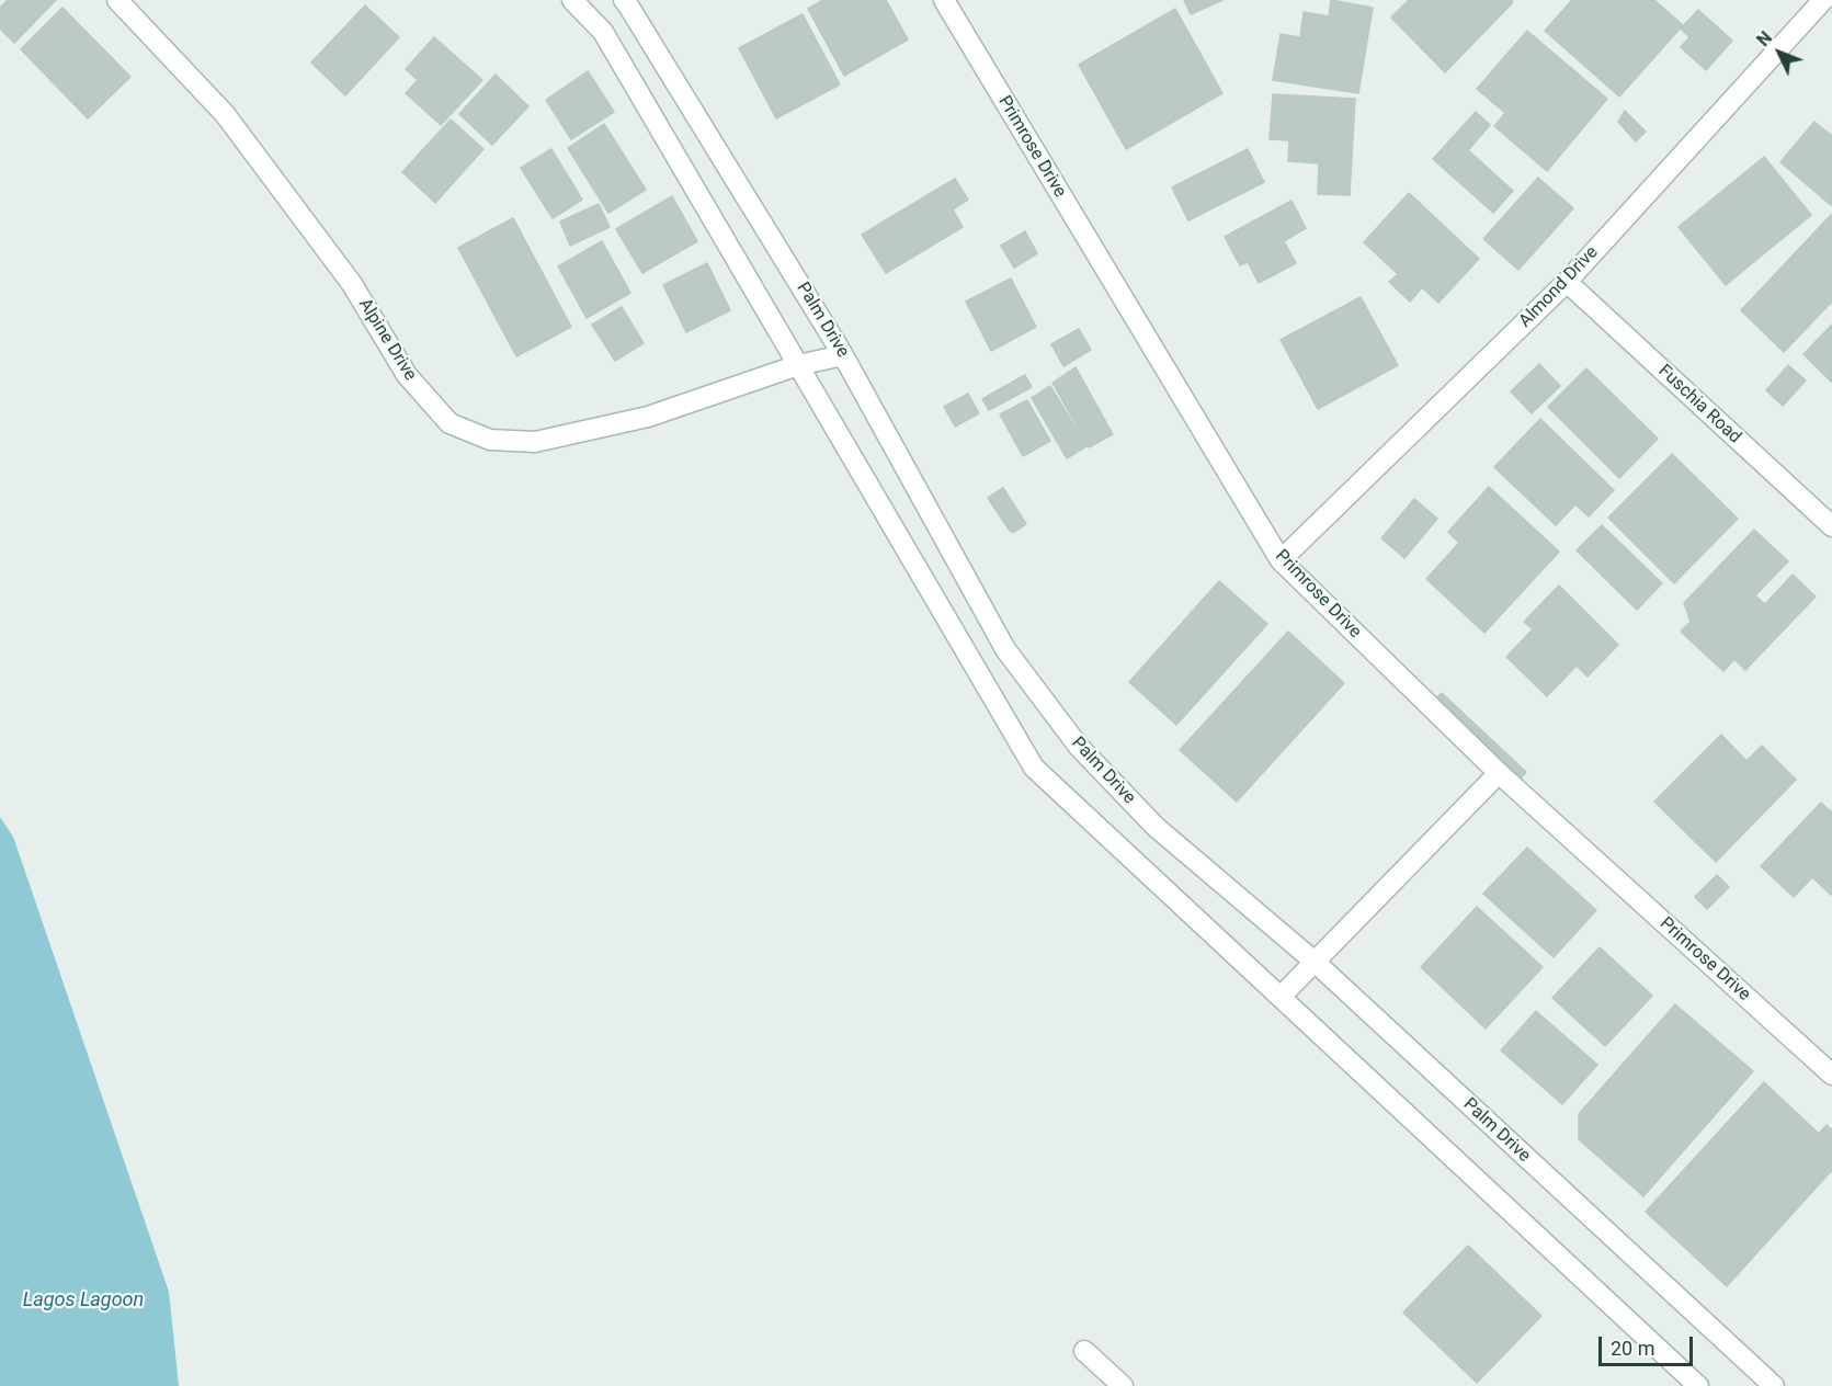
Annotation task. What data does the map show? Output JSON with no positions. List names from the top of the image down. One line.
{"streets":{"street":["Primrose Drive","Almond Drive","Palm Drive","Alpine Drive","Fuschia Road"]},"crossings":[["Primrose Drive","Almond Drive"],["Almond Drive","Fuschia Road"],["Palm Drive","Alpine Drive"]],"water":["Lagos Lagoon"],"scale_bar":"20 m","north":"top left"}
